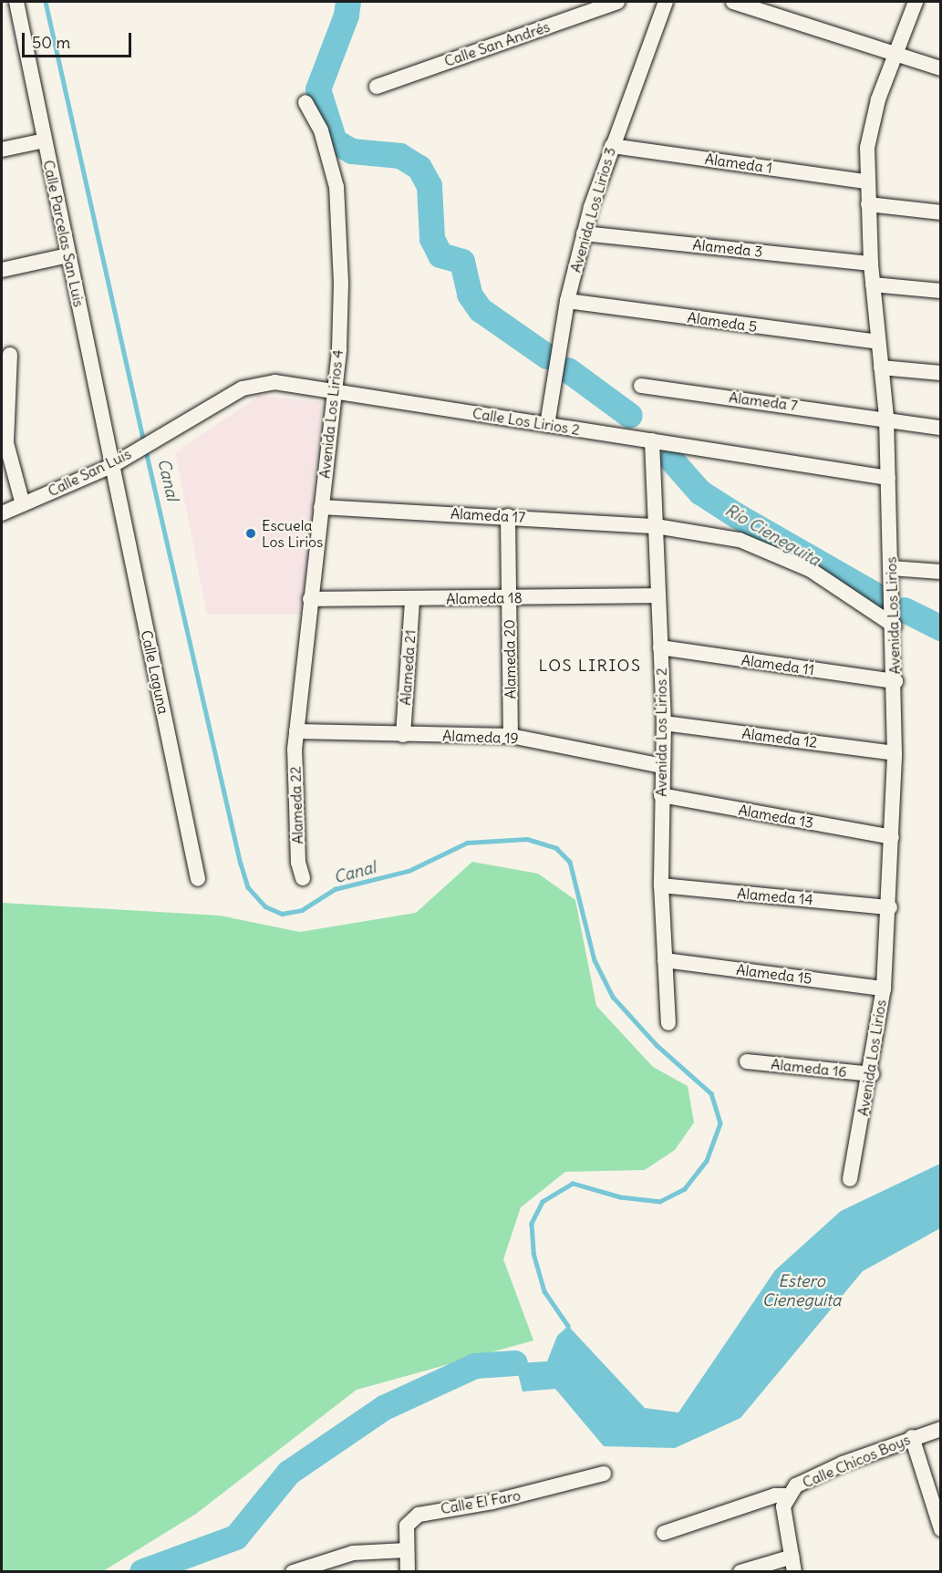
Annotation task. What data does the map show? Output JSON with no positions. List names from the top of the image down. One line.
{"streets":{"street":["Calle San Andrés","Alameda 1","Avenida Los Lirios 3","Calle Parcelas San Luis","Alameda 3","Alameda 5","Alameda 7","Avenida Los Lirios 4","Calle Los Lirios 2","Calle San Luis","Alameda 17","Alameda 18","Avenida Los Lirios","Alameda 20","Alameda 11","Alameda 21","Calle Laguna","Avenida Los Lirios 2","Alameda 19","Alameda 12","Alameda 22","Alameda 13","Alameda 14","Alameda 15","Alameda 16","Calle Chicos Boys","Calle El Faro"]},"crossings":[["Alameda 1","Avenida Los Lirios 3"],["Alameda 1","Avenida Los Lirios"],["Avenida Los Lirios 3","Alameda 3"],["Avenida Los Lirios 3","Alameda 5"],["Avenida Los Lirios 3","Calle Los Lirios 2"],["Calle Parcelas San Luis","Calle San Luis"],["Calle Parcelas San Luis","Calle Laguna"],["Alameda 3","Avenida Los Lirios"],["Alameda 5","Avenida Los Lirios"],["Alameda 7","Avenida Los Lirios"],["Avenida Los Lirios 4","Calle Los Lirios 2"],["Avenida Los Lirios 4","Alameda 17"],["Avenida Los Lirios 4","Alameda 18"],["Avenida Los Lirios 4","Alameda 19"],["Avenida Los Lirios 4","Alameda 22"],["Calle Los Lirios 2","Calle San Luis"],["Calle Los Lirios 2","Avenida Los Lirios"],["Calle Los Lirios 2","Avenida Los Lirios 2"],["Calle San Luis","Calle Laguna"],["Alameda 17","Avenida Los Lirios"],["Alameda 17","Alameda 20"],["Alameda 17","Avenida Los Lirios 2"],["Alameda 18","Alameda 20"],["Alameda 18","Alameda 21"],["Alameda 18","Avenida Los Lirios 2"],["Avenida Los Lirios","Alameda 11"],["Avenida Los Lirios","Alameda 12"],["Avenida Los Lirios","Alameda 13"],["Avenida Los Lirios","Alameda 14"],["Avenida Los Lirios","Alameda 15"],["Avenida Los Lirios","Alameda 16"],["Alameda 20","Alameda 19"],["Alameda 11","Avenida Los Lirios 2"],["Alameda 21","Alameda 19"],["Avenida Los Lirios 2","Alameda 19"],["Avenida Los Lirios 2","Alameda 12"],["Avenida Los Lirios 2","Alameda 13"],["Avenida Los Lirios 2","Alameda 14"],["Avenida Los Lirios 2","Alameda 15"],["Alameda 19","Alameda 22"]],"districts":["LOS LIRIOS"],"water":["Canal","Río Cieneguita","Estero Cieneguita"],"places":["Escuela Los Lirios"],"scale_bar":"50 m"}
